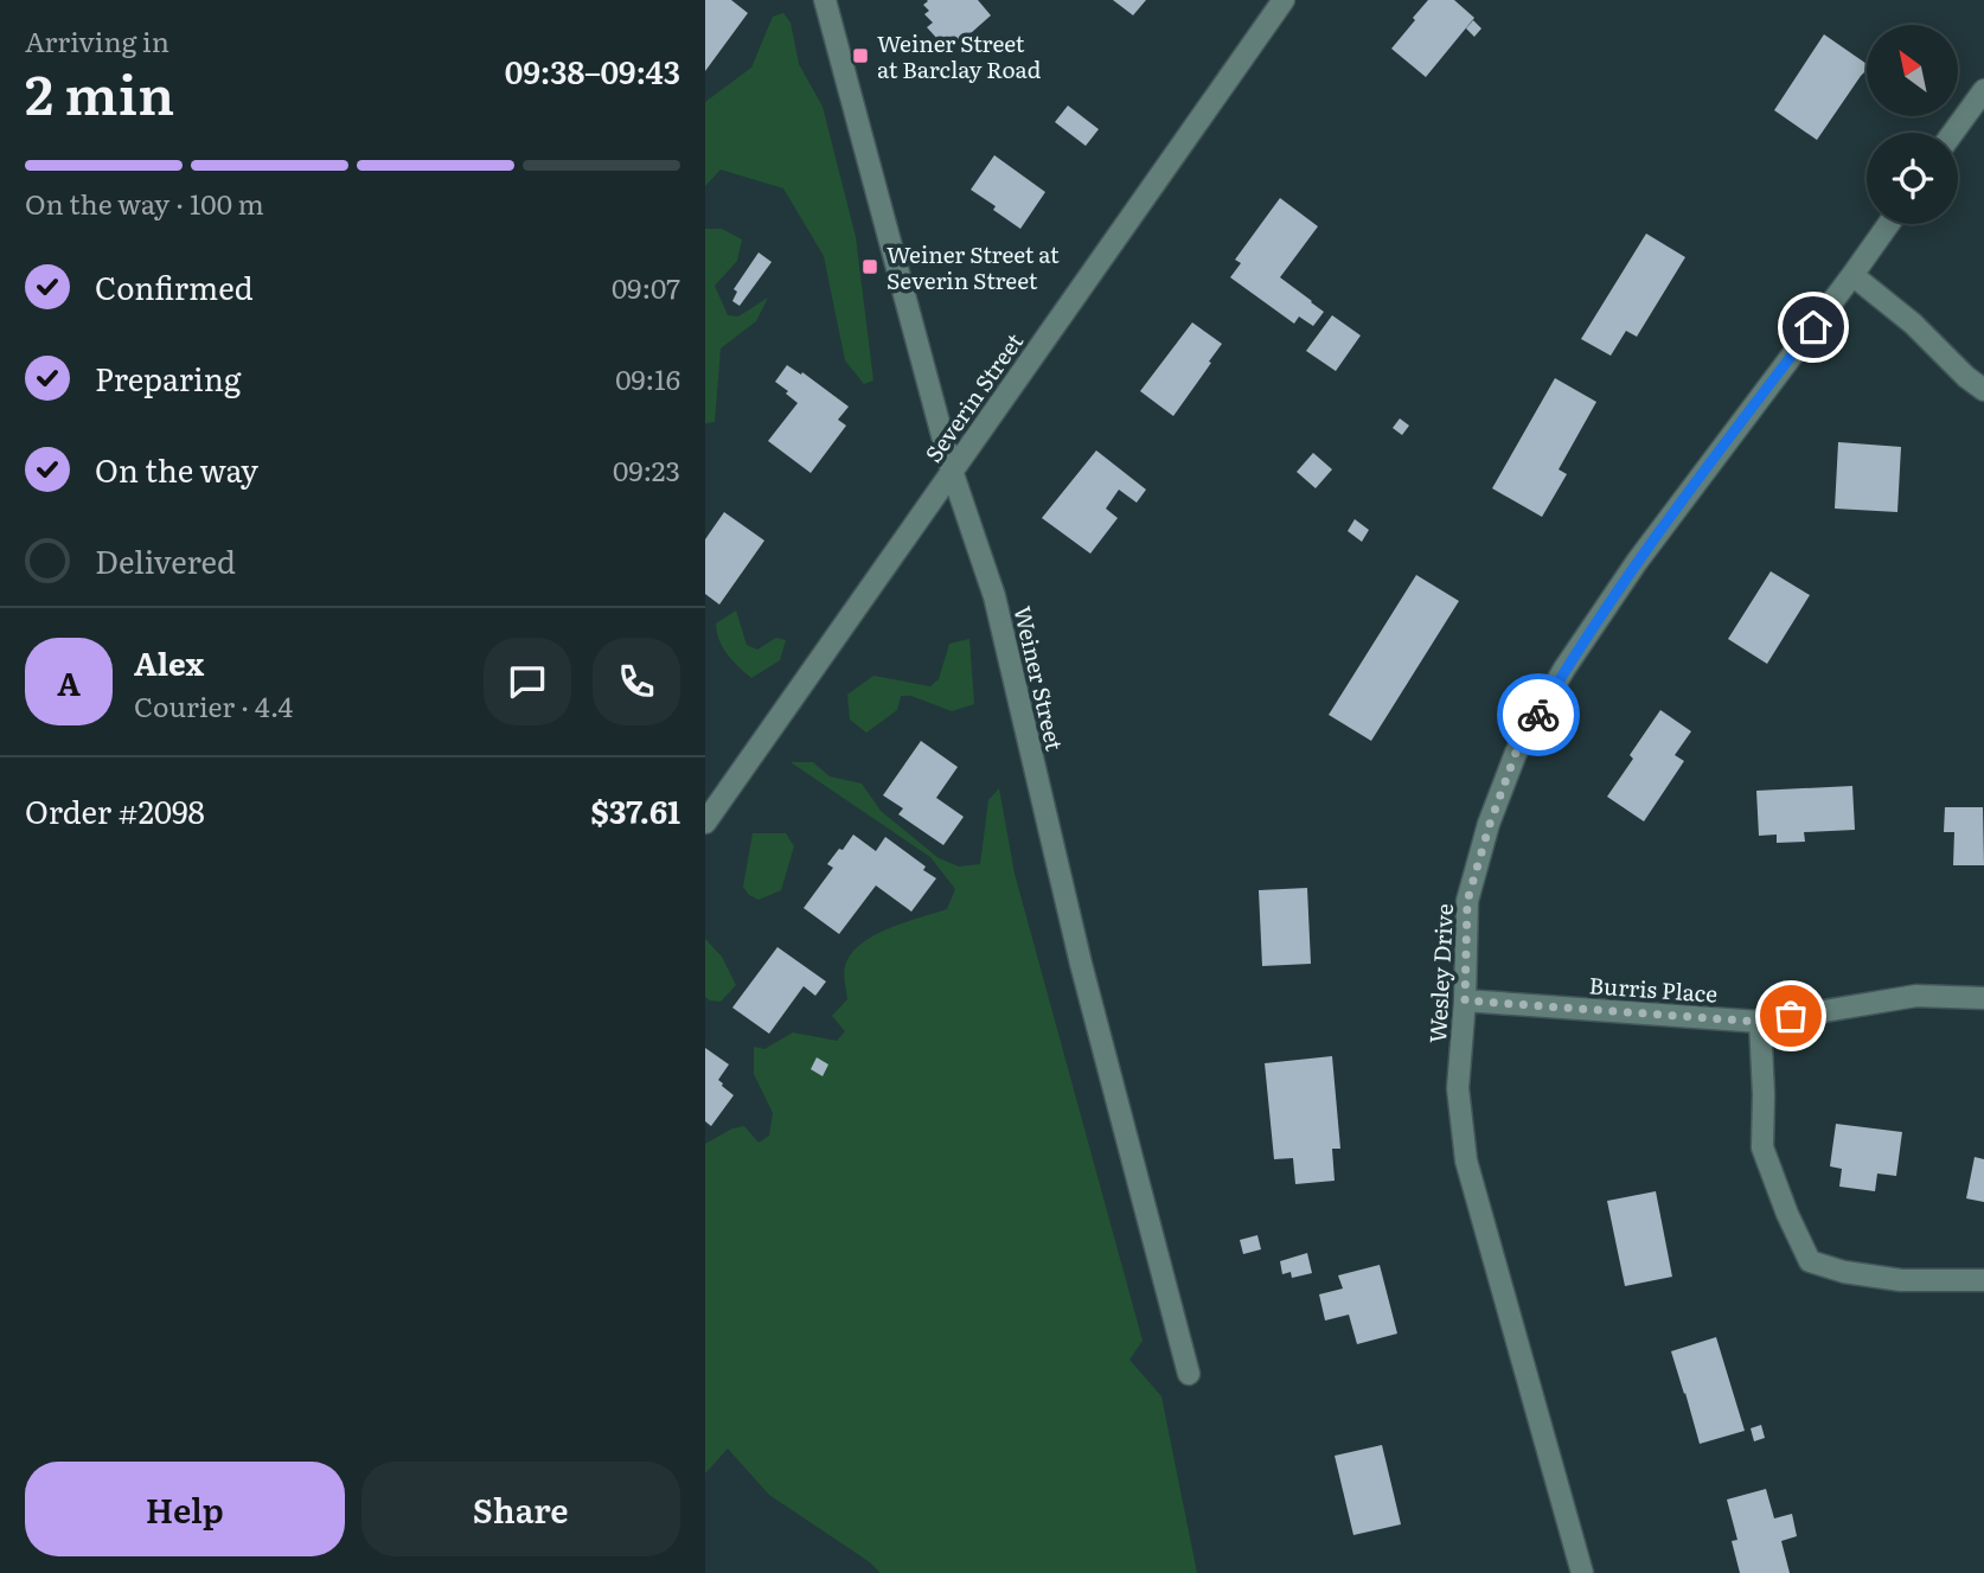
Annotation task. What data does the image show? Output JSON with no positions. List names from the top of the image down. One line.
{"streets":{"street":["Severin Street","Weiner Street","Wesley Drive","Burris Place"]},"crossings":[["Severin Street","Weiner Street"],["Wesley Drive","Burris Place"]],"places":{"transit":["Weiner Street at Barclay Road","Weiner Street at Severin Street"]},"north":"top left","page":{"heading":["2 min","Arriving in","09:38–09:43"],"panel":["Alex","Courier · 4.4","Order #2098","$37.61"],"bar":"On the way · 100 m","list":[["Confirmed","09:07"],["Preparing","09:16"],["On the way","09:23"],"Delivered"],"round":"A","buttons":["Help","Share"]}}
